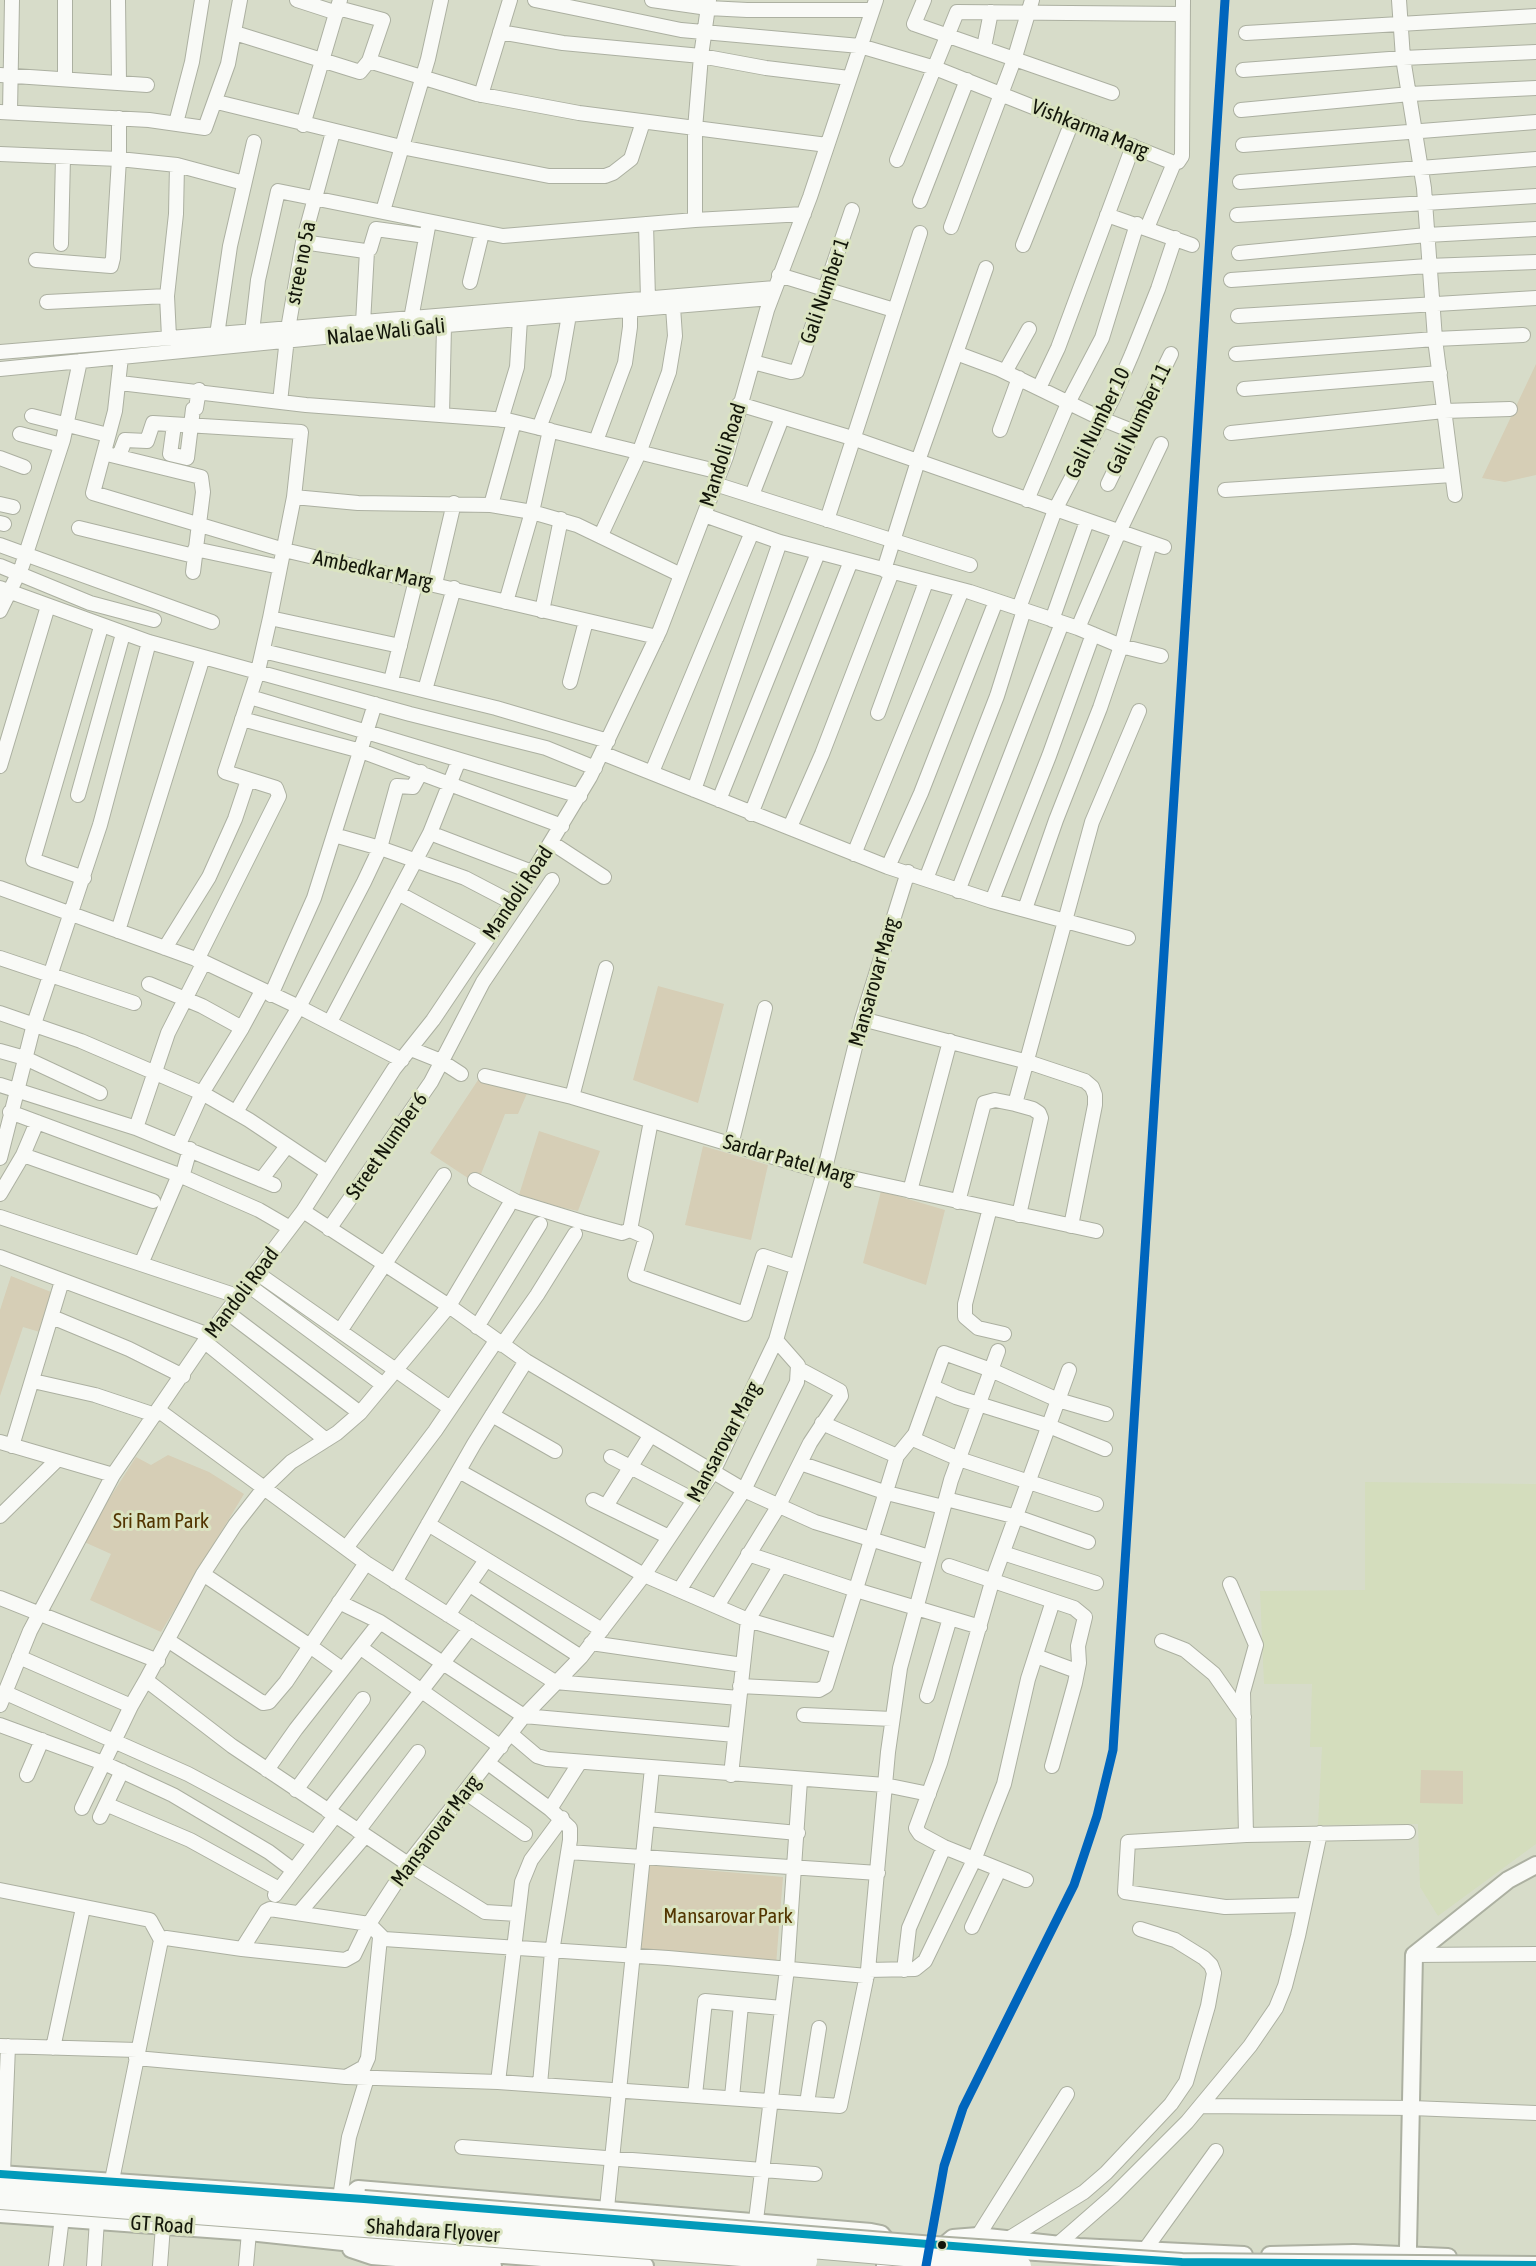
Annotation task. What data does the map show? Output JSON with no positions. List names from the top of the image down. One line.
{"streets":{"highway":["Shahdara Flyover"],"main road":["GT Road"],"street":["Vishkarma Marg","stree no 5a","Gali Number 1","Nalae Wali Gali","Gali Number 11","Gali Number 10","Mandoli Road","Ambedkar Marg","Mansarovar Marg","Street Number 6","Sardar Patel Marg"]},"crossings":[["Vishkarma Marg","Mandoli Road"],["stree no 5a","Nalae Wali Gali"],["Gali Number 1","Mandoli Road"],["Nalae Wali Gali","Mandoli Road"],["Mandoli Road","Ambedkar Marg"],["Mansarovar Marg","Sardar Patel Marg"],["GT Road","Shahdara Flyover"]],"parks":["Sri Ram Park","Mansarovar Park"]}
